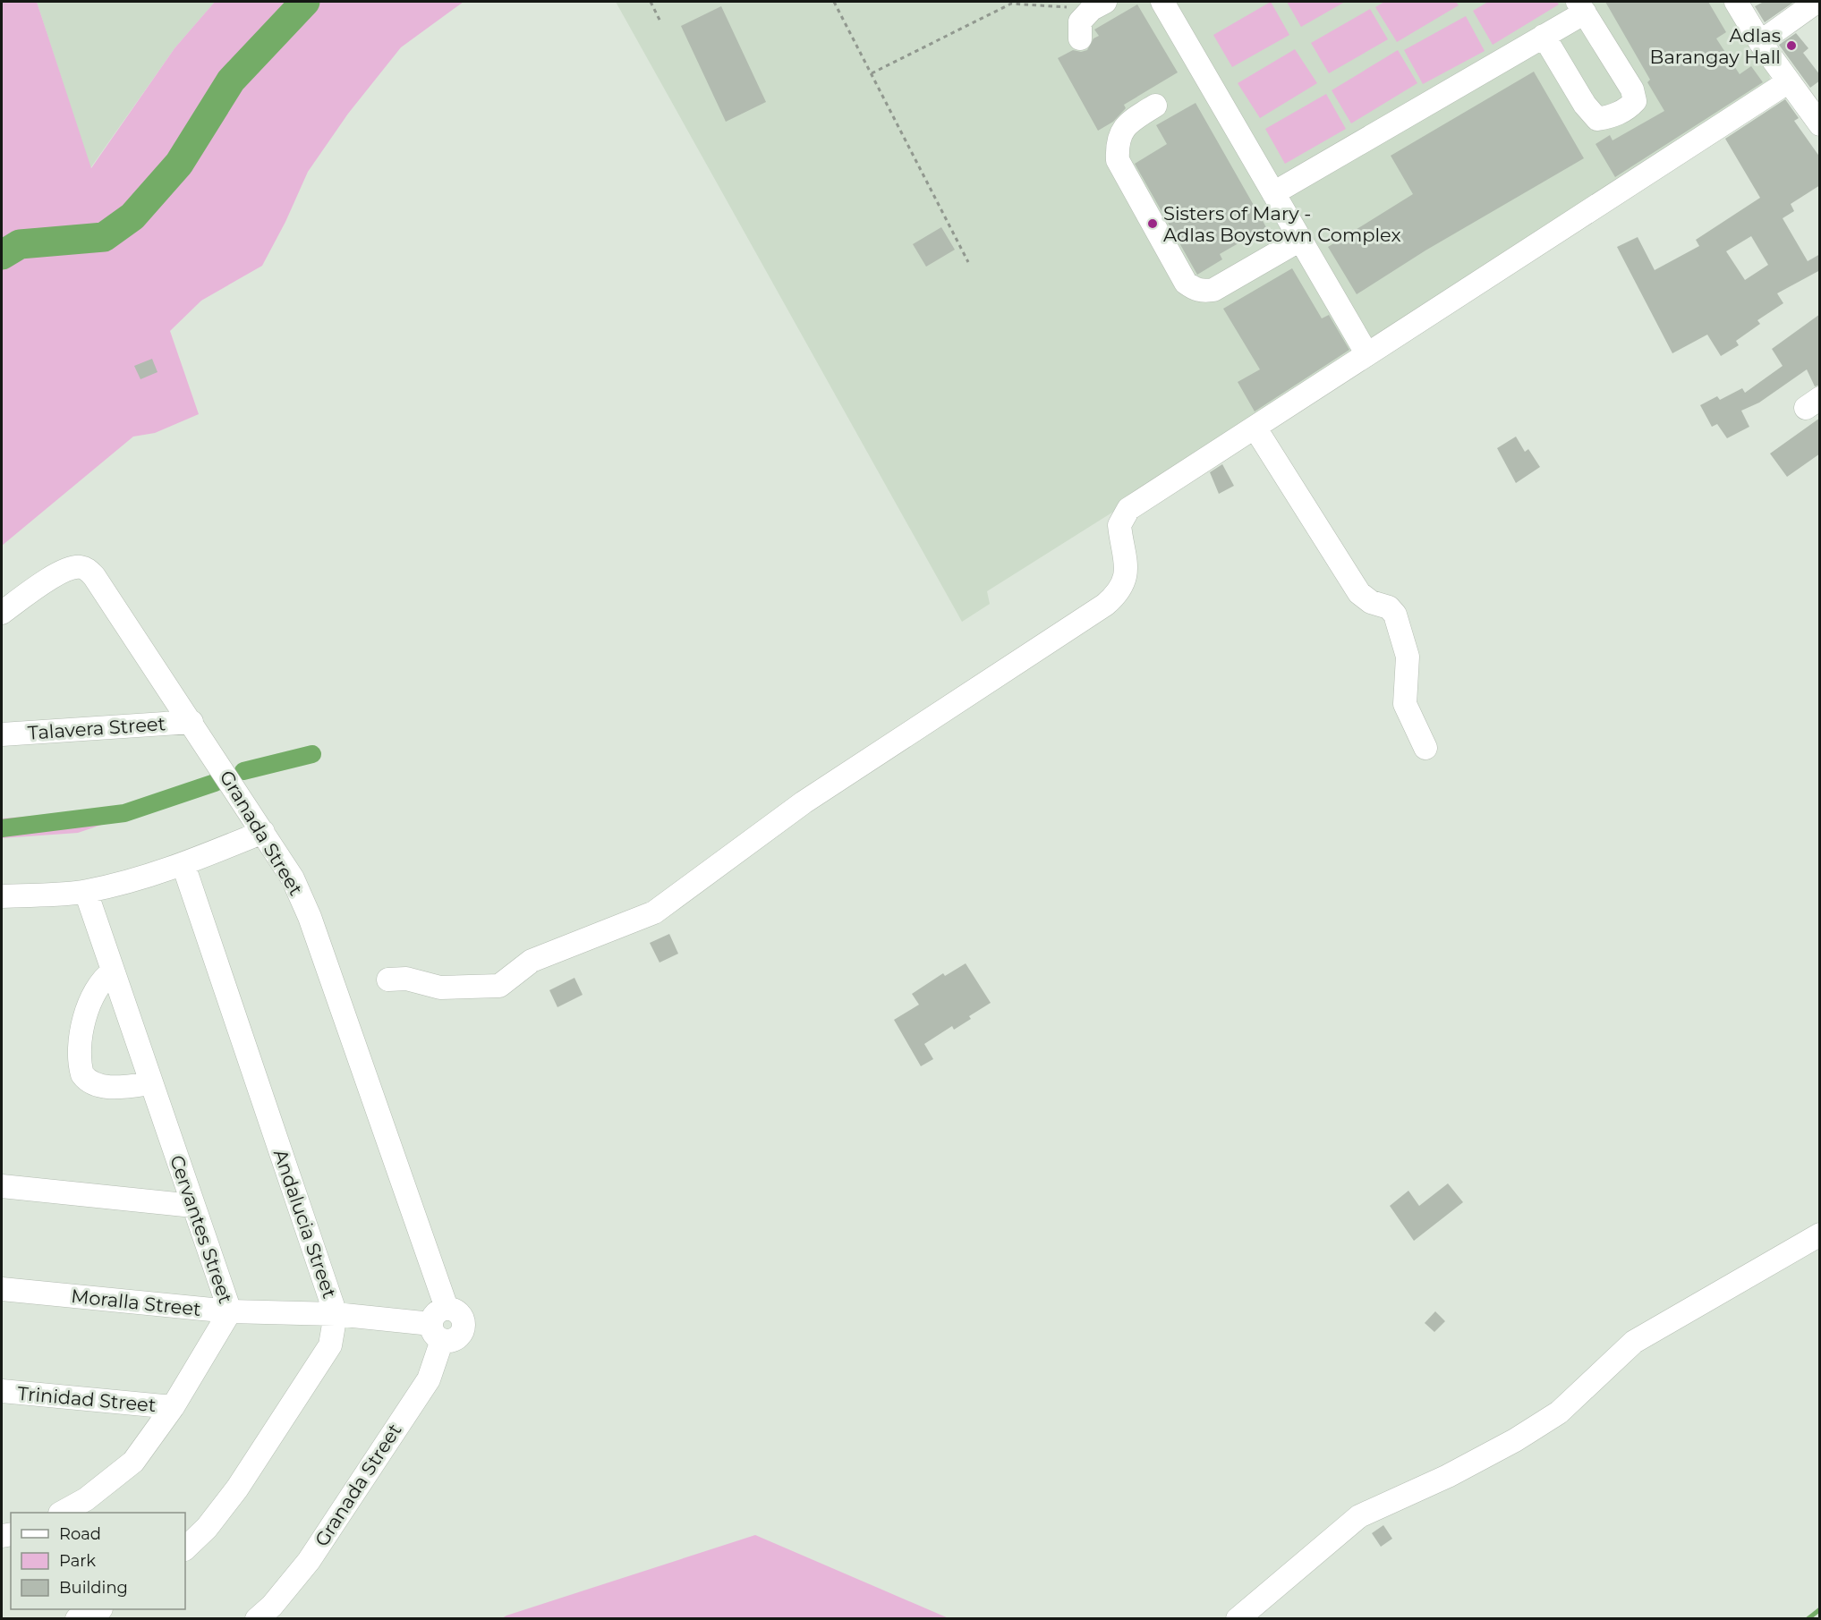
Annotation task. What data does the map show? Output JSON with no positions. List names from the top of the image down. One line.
{"streets":{"street":["Talavera Street","Granada Street","Andalucia Street","Cervantes Street","Moralla Street","Trinidad Street"]},"crossings":[["Talavera Street","Granada Street"],["Granada Street","Moralla Street"],["Andalucia Street","Moralla Street"],["Cervantes Street","Moralla Street"],["Cervantes Street","Trinidad Street"]],"places":["Adlas Barangay Hall","Sisters of Mary - Adlas Boystown Complex"],"legend":["Road","Park","Building"]}
